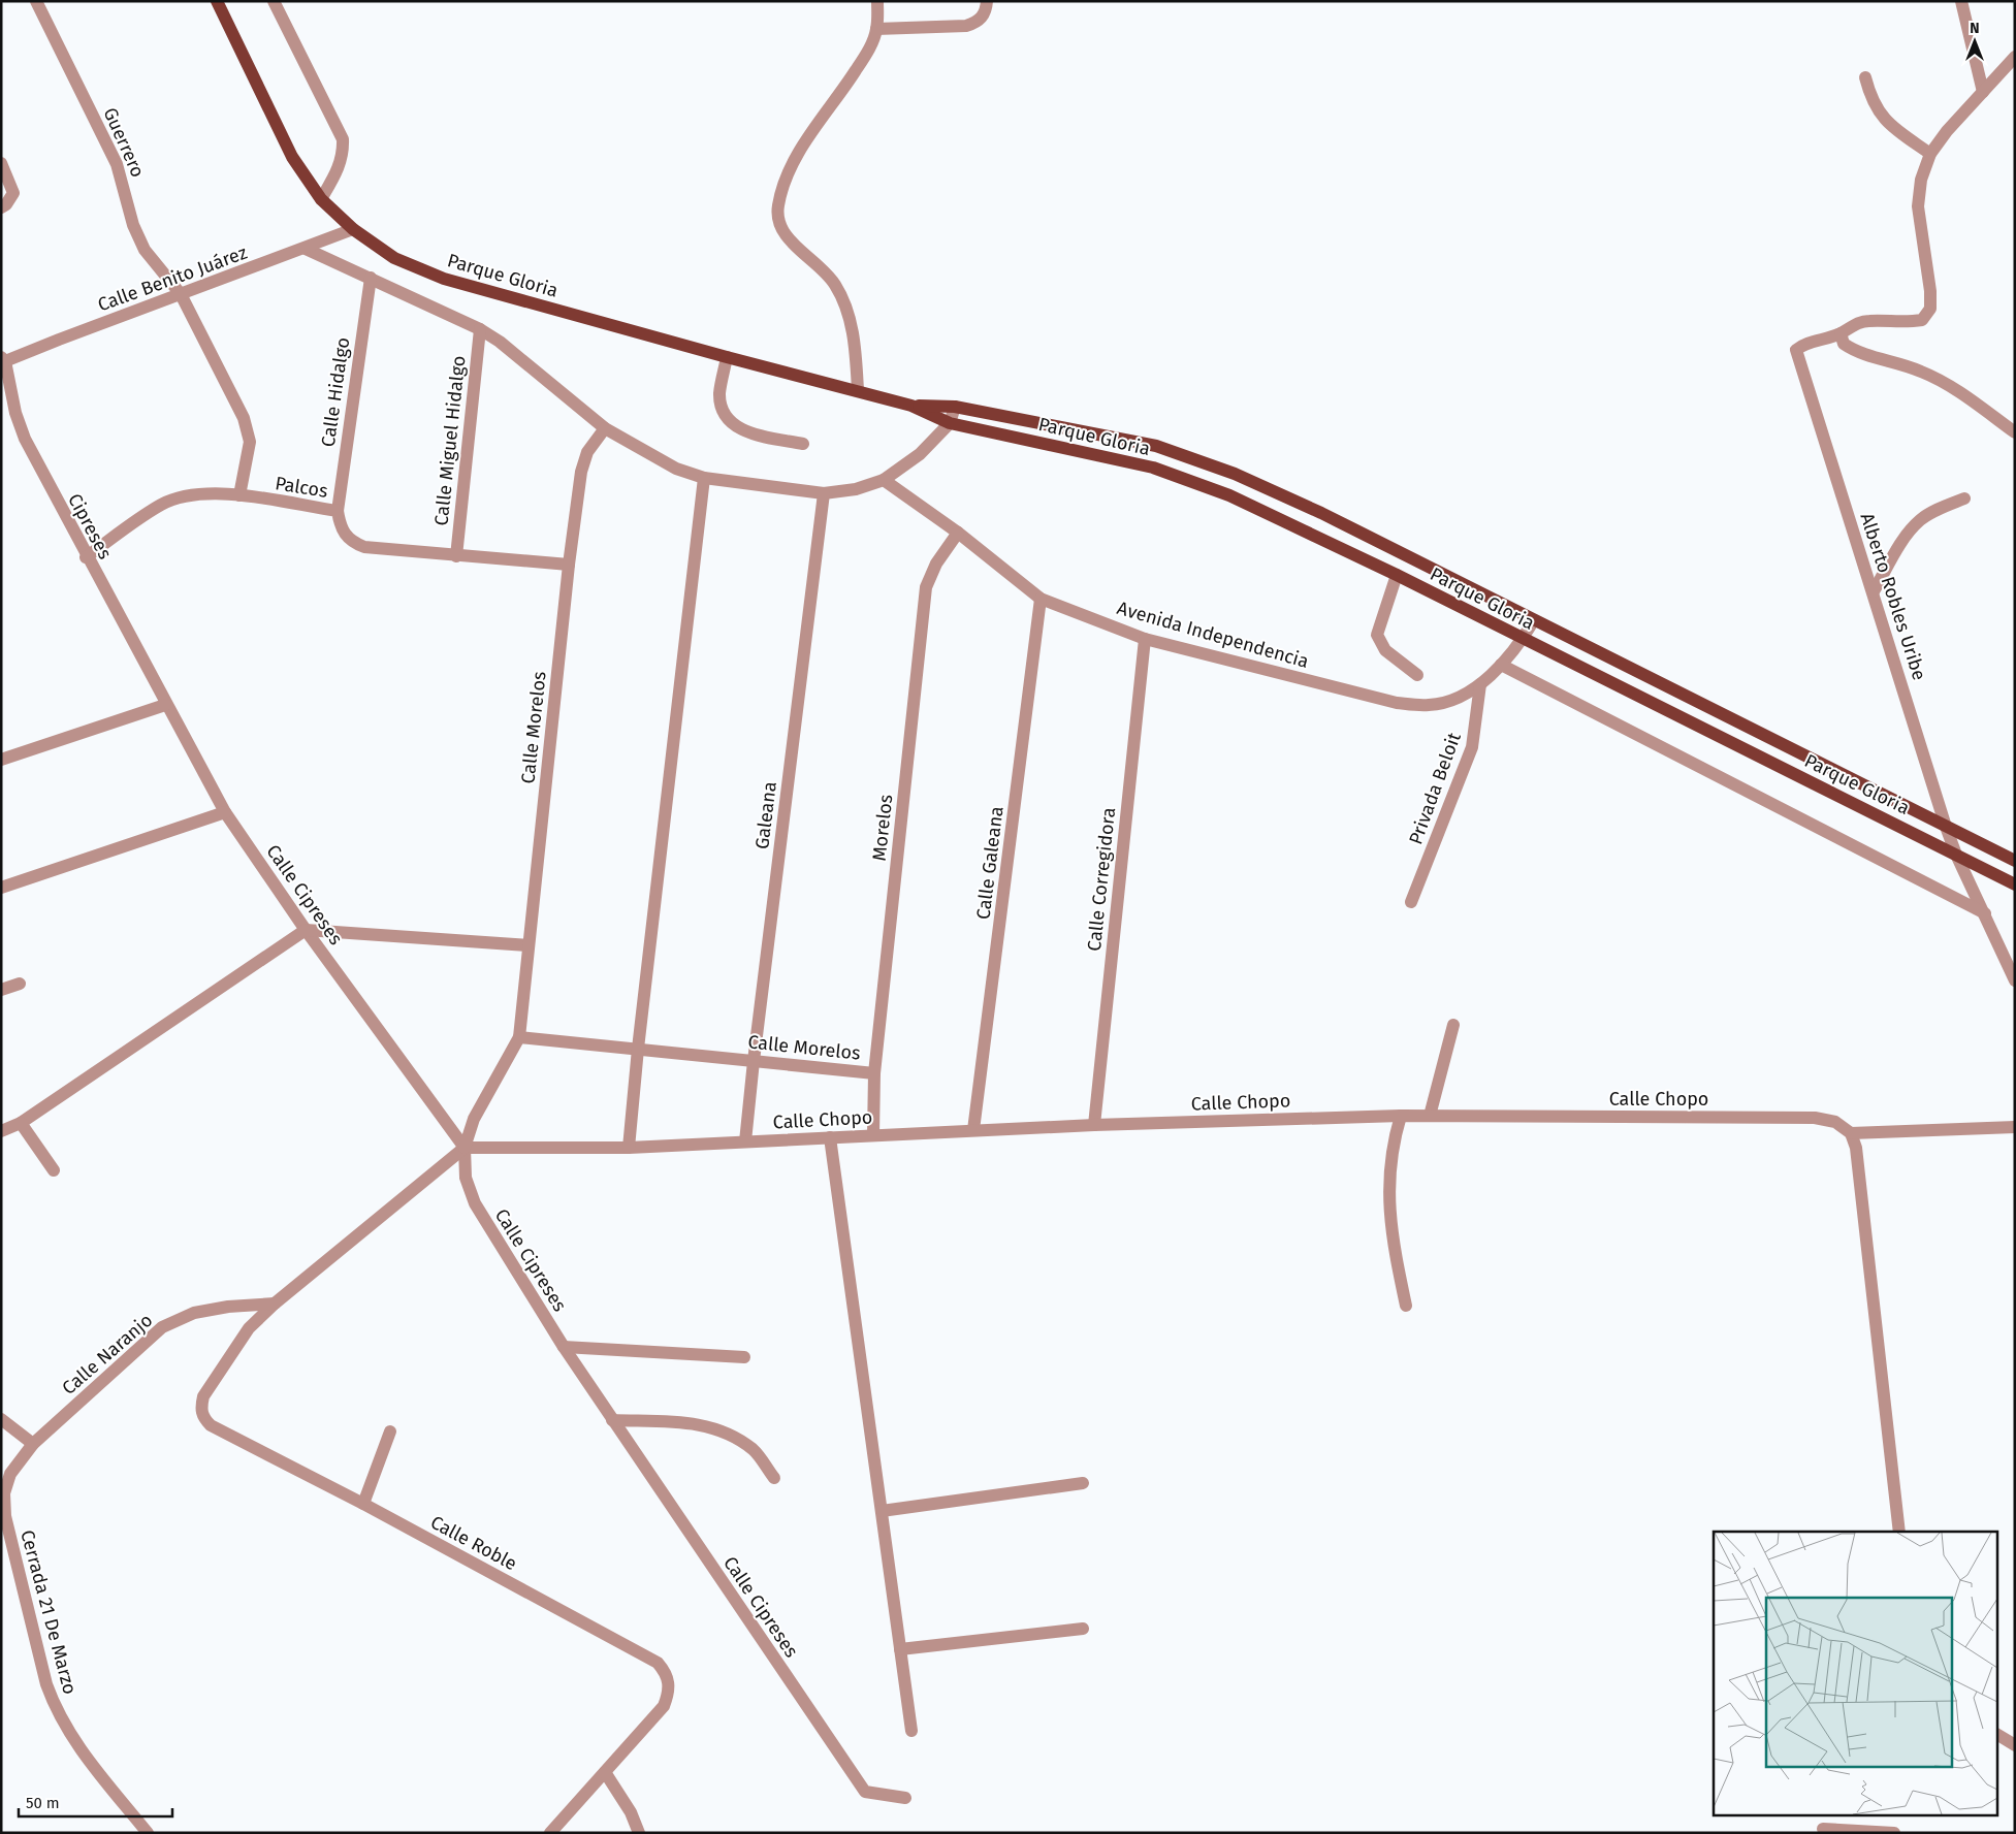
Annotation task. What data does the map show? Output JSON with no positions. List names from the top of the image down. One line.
{"streets":{"main road":["Parque Gloria"],"street":["Guerrero","Calle Benito Juárez","Calle Hidalgo","Calle Miguel Hidalgo","Palcos","Cipreses","Alberto Robles Uribe","Avenida Independencia","Calle Morelos","Privada Beloit","Galeana","Morelos","Calle Galeana","Calle Corregidora","Calle Cipreses","Calle Chopo","Calle Naranjo","Calle Roble","Cerrada 21 De Marzo"]},"crossings":[["Guerrero","Calle Benito Juárez"],["Guerrero","Palcos"],["Parque Gloria","Calle Benito Juárez"],["Parque Gloria","Alberto Robles Uribe"],["Parque Gloria","Avenida Independencia"],["Calle Benito Juárez","Cipreses"],["Calle Hidalgo","Palcos"],["Calle Miguel Hidalgo","Palcos"],["Palcos","Cipreses"],["Palcos","Calle Morelos"],["Cipreses","Calle Cipreses"],["Avenida Independencia","Privada Beloit"],["Avenida Independencia","Morelos"],["Avenida Independencia","Calle Galeana"],["Avenida Independencia","Calle Corregidora"],["Calle Morelos","Galeana"],["Calle Morelos","Morelos"],["Calle Morelos","Calle Cipreses"],["Calle Morelos","Calle Chopo"],["Galeana","Calle Chopo"],["Morelos","Calle Chopo"],["Calle Galeana","Calle Chopo"],["Calle Corregidora","Calle Chopo"],["Calle Cipreses","Calle Chopo"],["Calle Naranjo","Calle Roble"],["Calle Naranjo","Cerrada 21 De Marzo"]],"scale_bar":"50 m","north":"top"}
